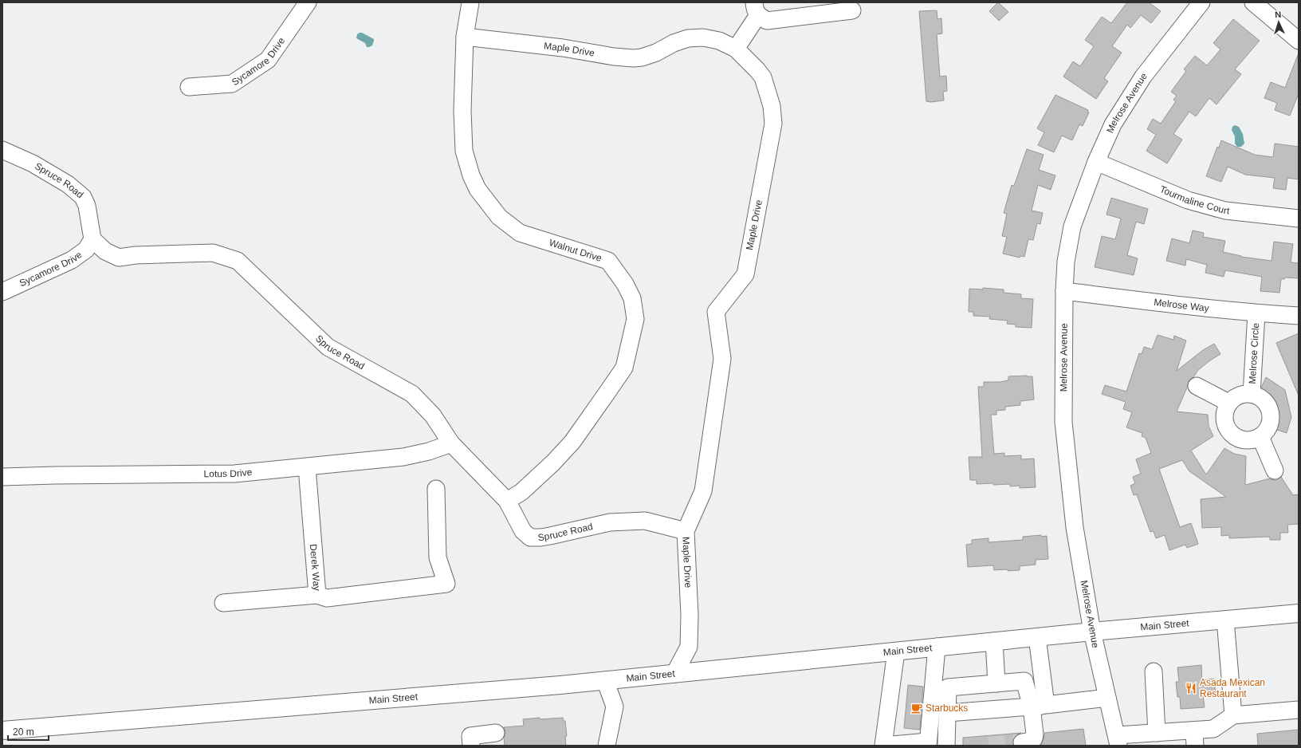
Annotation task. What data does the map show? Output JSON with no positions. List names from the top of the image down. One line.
{"streets":{"main road":["Main Street"],"street":["Maple Drive","Sycamore Drive","Melrose Avenue","Spruce Road","Tourmaline Court","Walnut Drive","Melrose Way","Melrose Circle","Lotus Drive","Derek Way"]},"crossings":[["Maple Drive","Spruce Road"],["Maple Drive","Walnut Drive"],["Maple Drive","Main Street"],["Sycamore Drive","Spruce Road"],["Melrose Avenue","Tourmaline Court"],["Melrose Avenue","Melrose Way"],["Melrose Avenue","Main Street"],["Spruce Road","Walnut Drive"],["Spruce Road","Lotus Drive"],["Melrose Way","Melrose Circle"],["Lotus Drive","Derek Way"]],"places":{"restaurant":["Asada Mexican Restaurant"],"cafe":["Starbucks"]},"scale_bar":"20 m","north":"top"}
